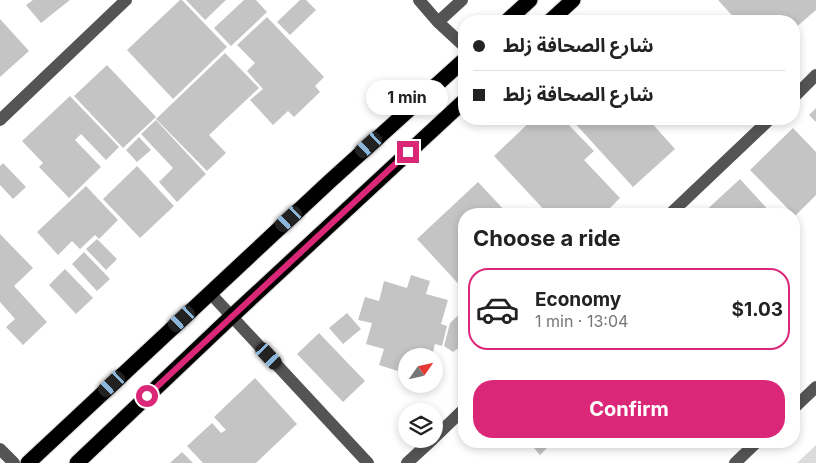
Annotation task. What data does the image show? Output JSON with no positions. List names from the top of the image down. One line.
{"north":"top right","page":{"banner":["شارع الصحافة زلط","شارع الصحافة زلط"],"bubble":"1 min","heading":"Choose a ride","list":[{"name":"Economy","note":"1 min · 13:04","value":"$1.03"}],"buttons":"Confirm"}}
